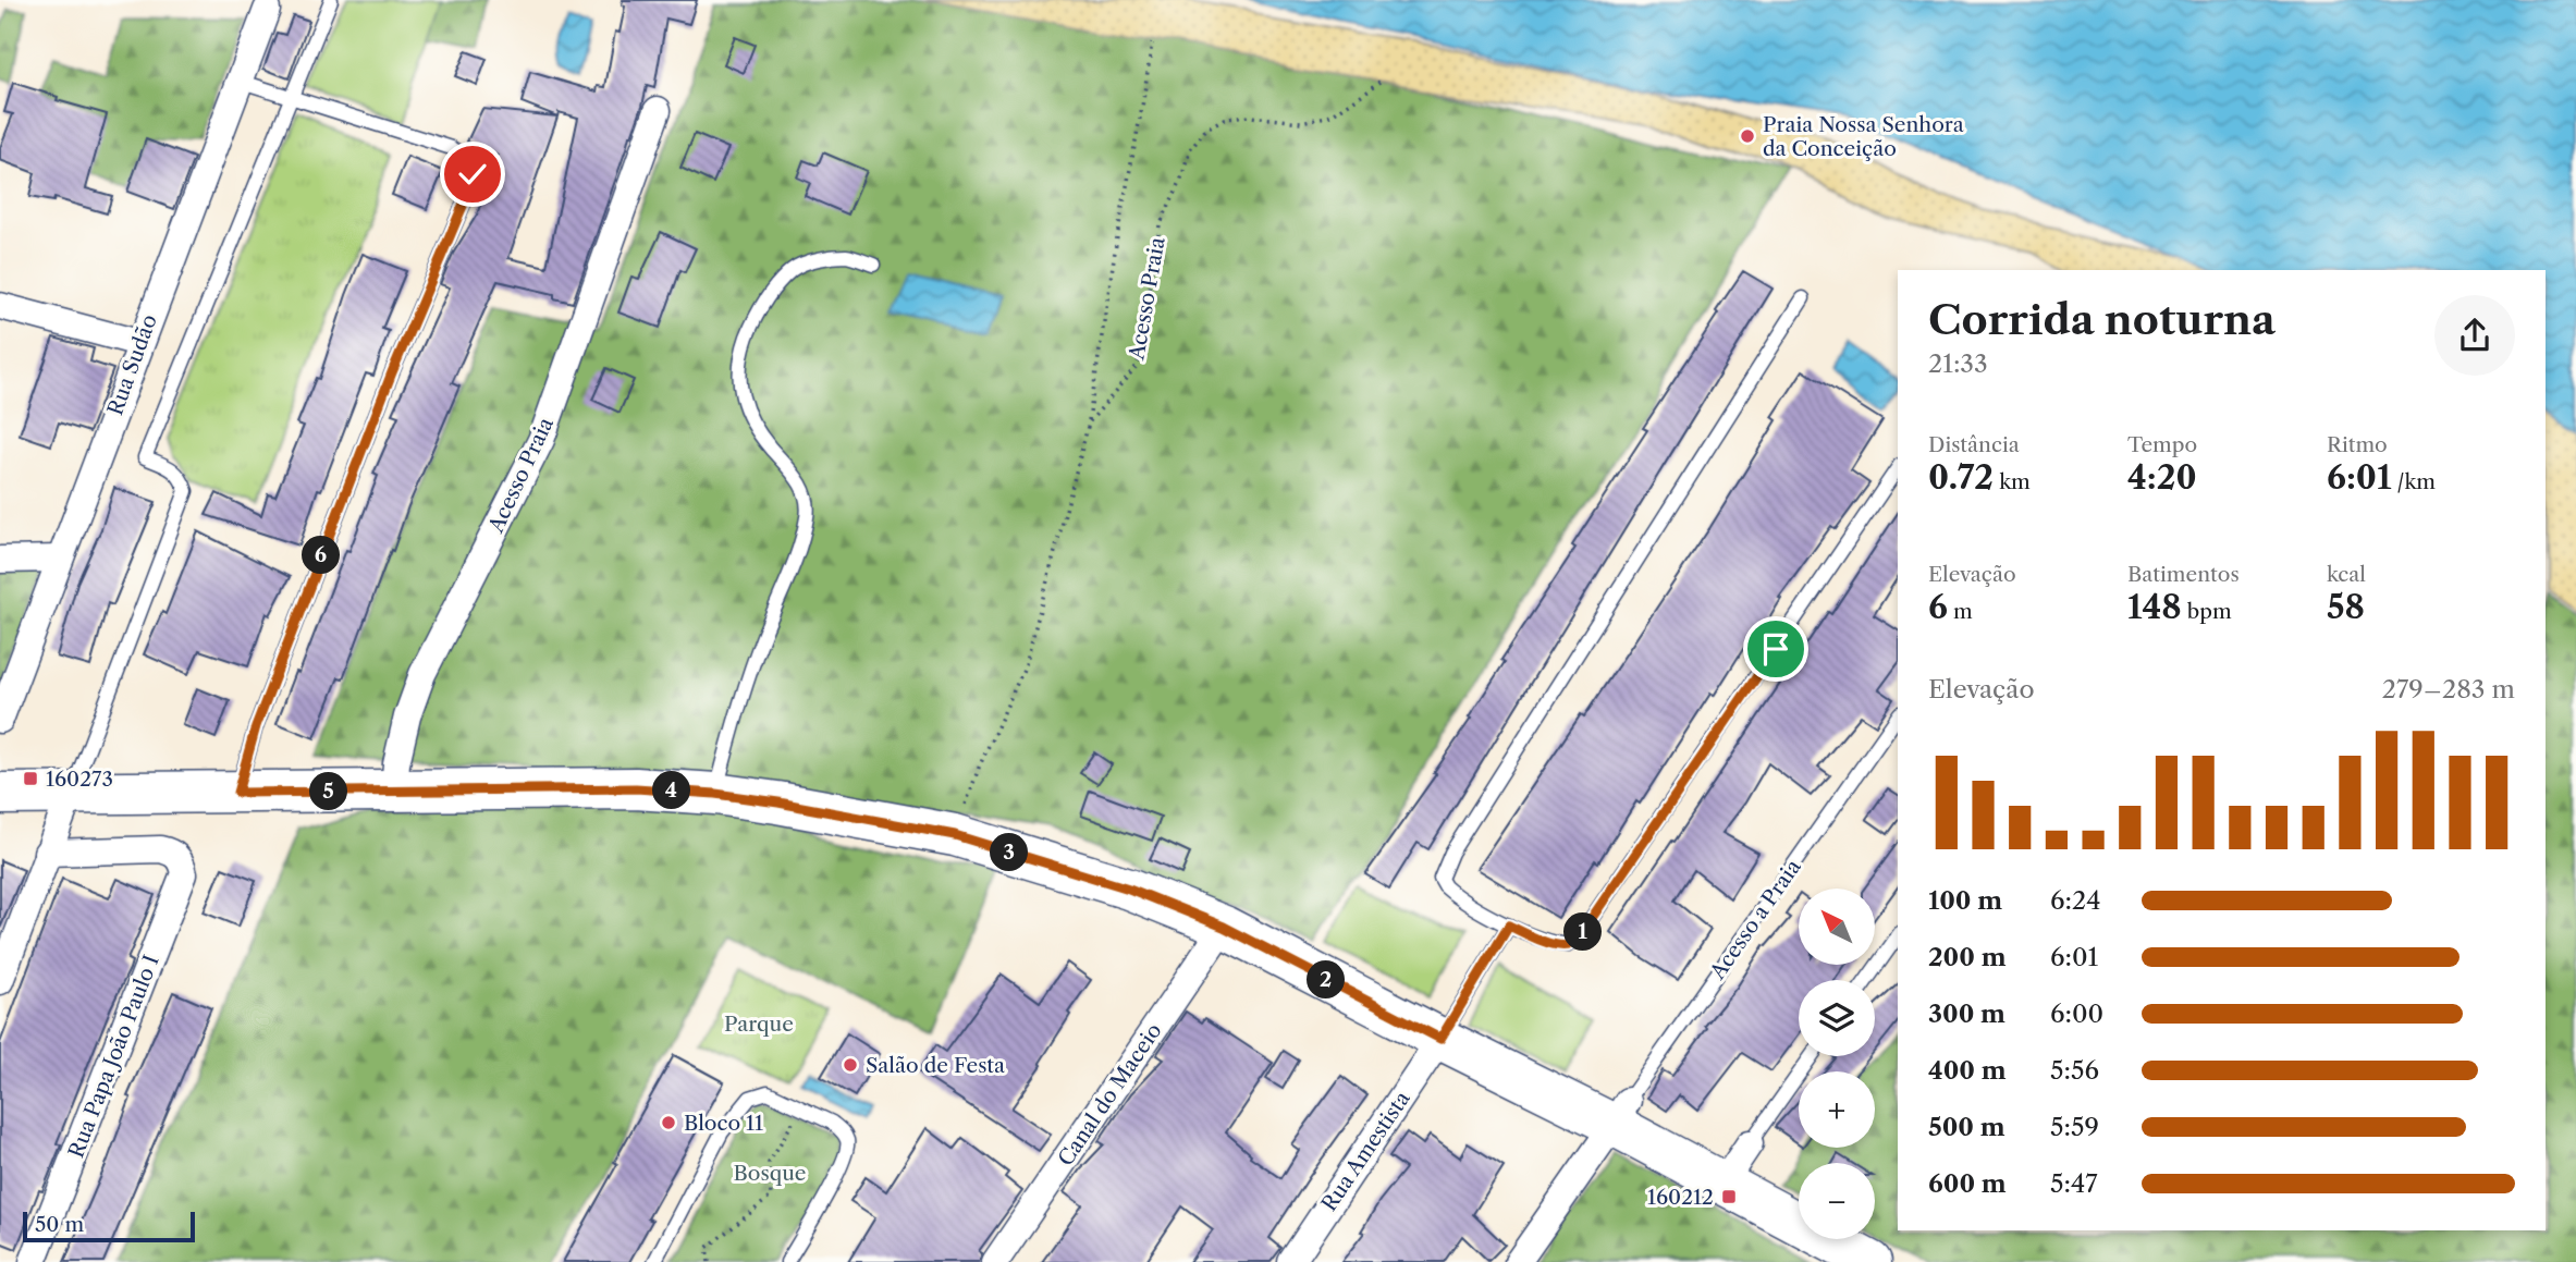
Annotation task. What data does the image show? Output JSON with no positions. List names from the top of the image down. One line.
{"streets":{"street":["Acesso Praia","Rua Sudão","Rua Papa João Paulo I","Canal do Maceio","Rua Amestista"],"lane":["Acesso a Praia"]},"parks":["Parque","Bosque"],"places":{"other":["Praia Nossa Senhora da Conceição","Salão de Festa","Bloco 11"],"transit":["160273","160212"]},"scale_bar":"50 m","north":"top left","page":{"heading":["Corrida noturna","21:33"],"stats":[["Distância","0.72 km"],["Tempo","4:20"],["Ritmo","6:01 /km"],["Elevação","6 m"],["Batimentos","148 bpm"],["kcal","58"]],"pins":["6","4","5","3","1","2"],"chart":["Elevação","279–283 m"],"list":[{"name":"100 m","note":"6:24"},{"name":"200 m","note":"6:01"},{"name":"300 m","note":"6:00"},{"name":"400 m","note":"5:56"},{"name":"500 m","note":"5:59"},{"name":"600 m","note":"5:47"}],"map_buttons":["+","−"],"scale":"50 m"}}
